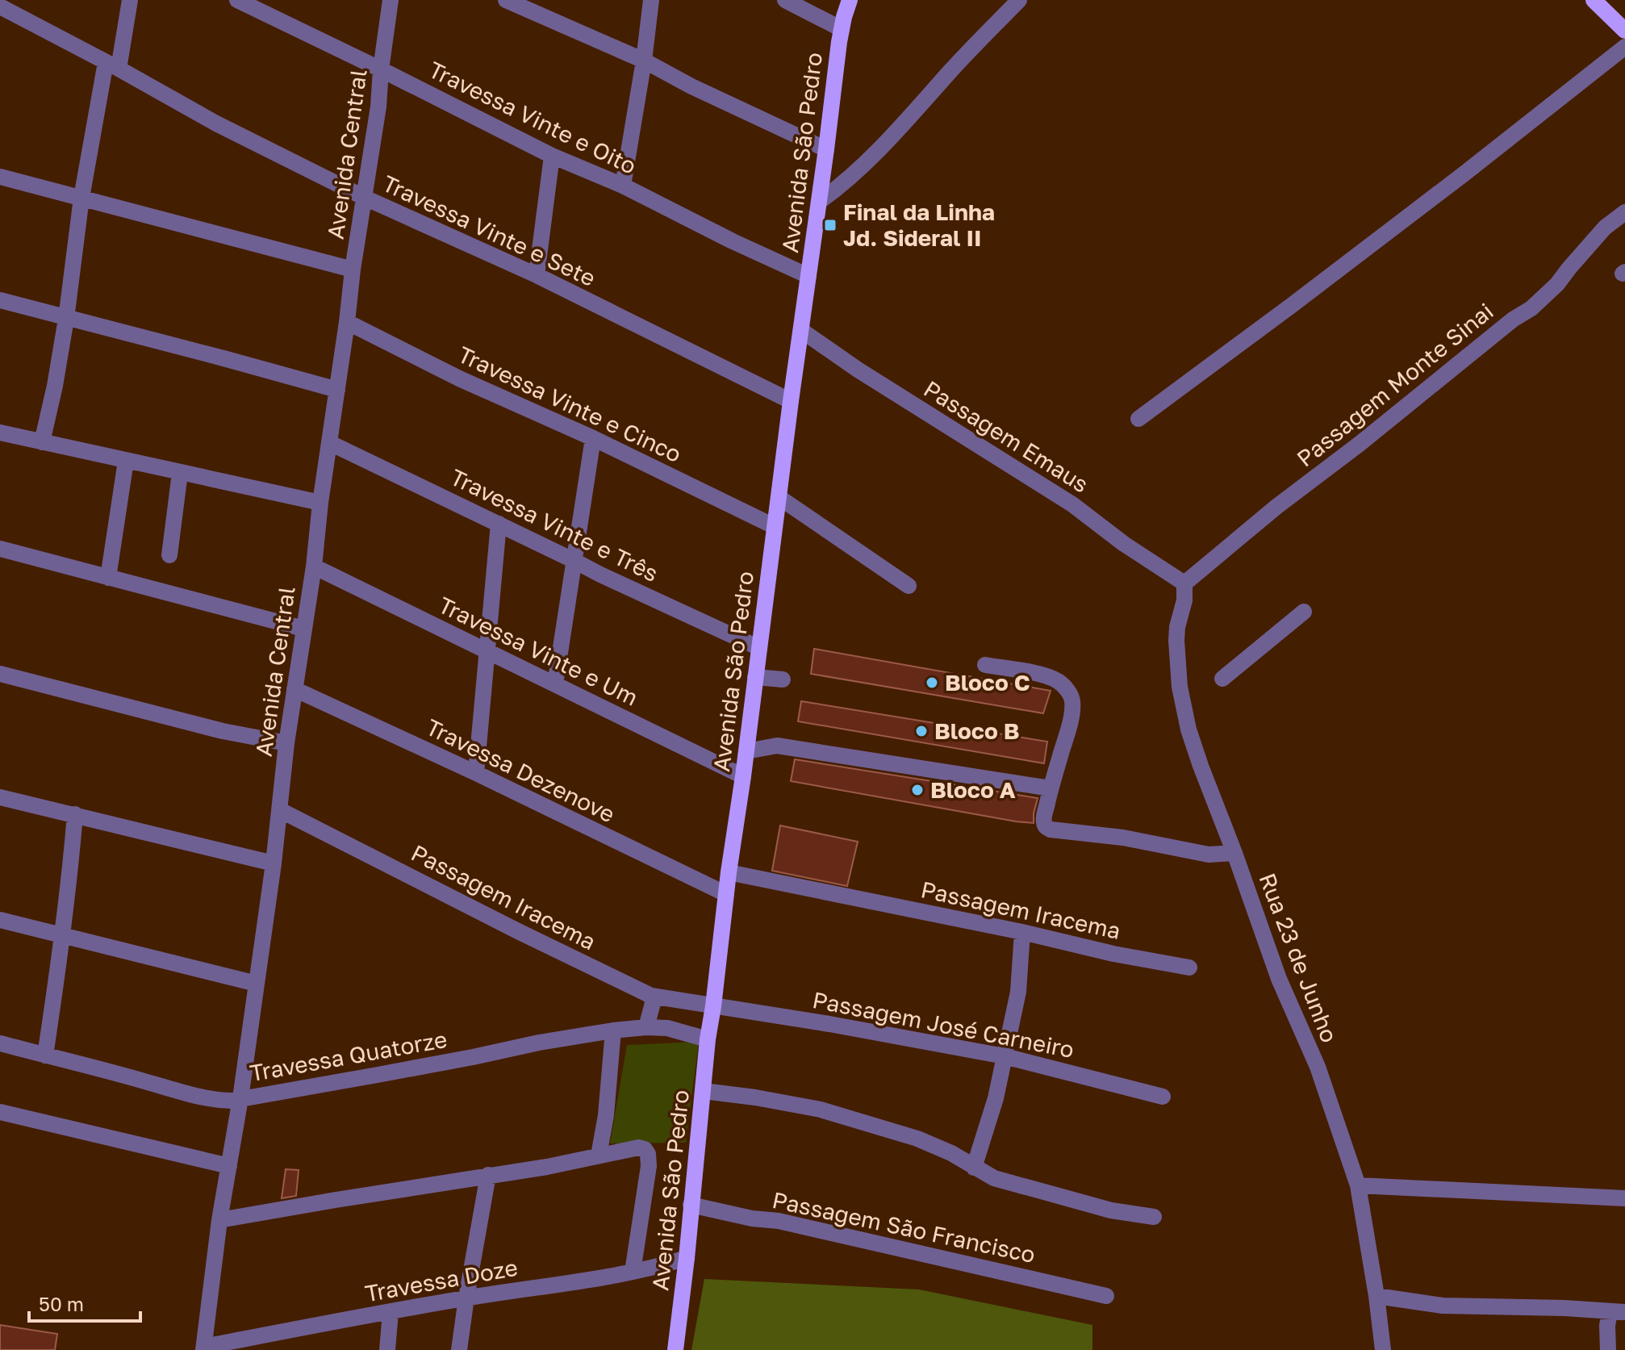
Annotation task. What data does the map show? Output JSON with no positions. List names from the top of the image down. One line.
{"streets":{"main road":["Avenida São Pedro"],"street":["Travessa Vinte e Oito","Avenida Central","Travessa Vinte e Sete","Passagem Monte Sinai","Travessa Vinte e Cinco","Passagem Emaus","Travessa Vinte e Três","Travessa Vinte e Um","Travessa Dezenove","Passagem Iracema","Rua 23 de Junho","Passagem José Carneiro","Travessa Quatorze","Passagem São Francisco","Travessa Doze"]},"crossings":[["Travessa Vinte e Oito","Avenida São Pedro"],["Travessa Vinte e Oito","Avenida Central"],["Avenida São Pedro","Travessa Vinte e Sete"],["Avenida São Pedro","Travessa Vinte e Cinco"],["Avenida São Pedro","Passagem Emaus"],["Avenida São Pedro","Travessa Vinte e Três"],["Avenida São Pedro","Travessa Vinte e Um"],["Avenida São Pedro","Travessa Dezenove"],["Avenida São Pedro","Passagem Iracema"],["Avenida São Pedro","Passagem José Carneiro"],["Avenida São Pedro","Travessa Quatorze"],["Avenida São Pedro","Passagem São Francisco"],["Avenida São Pedro","Travessa Doze"],["Avenida Central","Travessa Vinte e Sete"],["Avenida Central","Travessa Vinte e Cinco"],["Avenida Central","Travessa Vinte e Três"],["Avenida Central","Travessa Vinte e Um"],["Avenida Central","Travessa Dezenove"],["Avenida Central","Passagem Iracema"],["Avenida Central","Travessa Quatorze"],["Avenida Central","Travessa Doze"],["Passagem Monte Sinai","Passagem Emaus"],["Passagem Monte Sinai","Rua 23 de Junho"],["Passagem Emaus","Rua 23 de Junho"],["Passagem Iracema","Passagem José Carneiro"]],"places":{"transit":["Final da Linha Jd. Sideral II"],"other":["Bloco C","Bloco B","Bloco A"]},"scale_bar":"50 m"}
